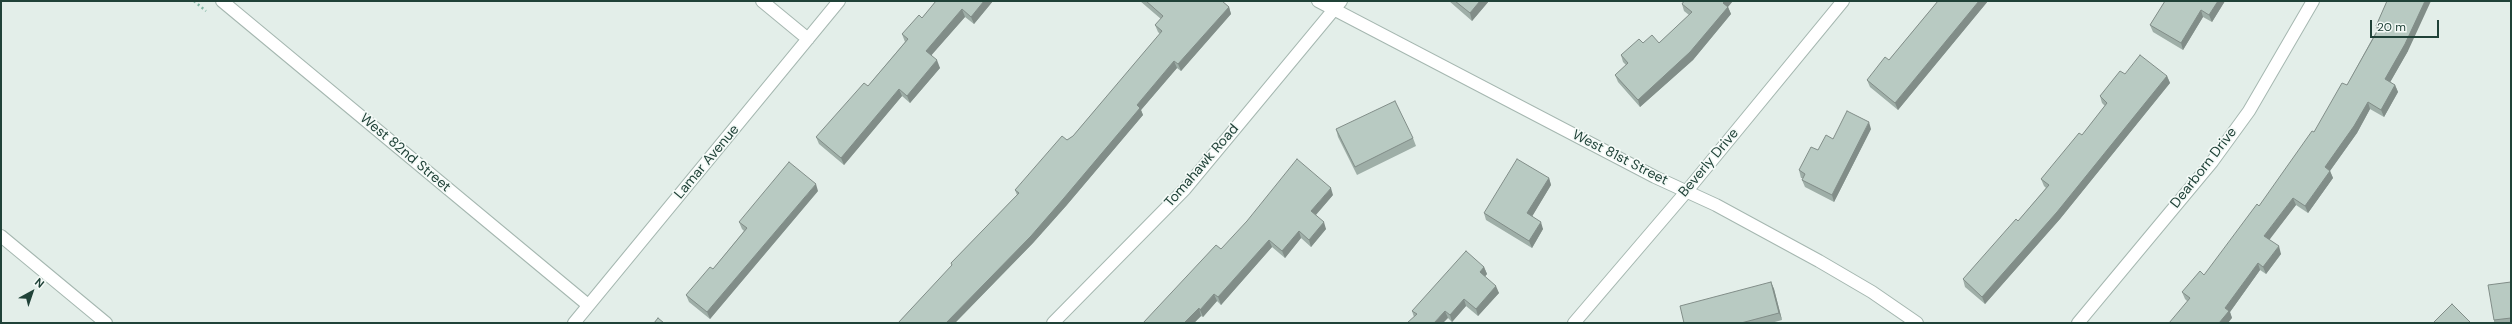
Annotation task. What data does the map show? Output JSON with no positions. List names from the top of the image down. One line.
{"streets":{"street":["West 82nd Street","West 81st Street","Lamar Avenue","Beverly Drive","Tomahawk Road","Dearborn Drive"]},"crossings":[["West 82nd Street","Lamar Avenue"],["West 81st Street","Beverly Drive"],["West 81st Street","Tomahawk Road"]],"scale_bar":"20 m","north":"top right"}
